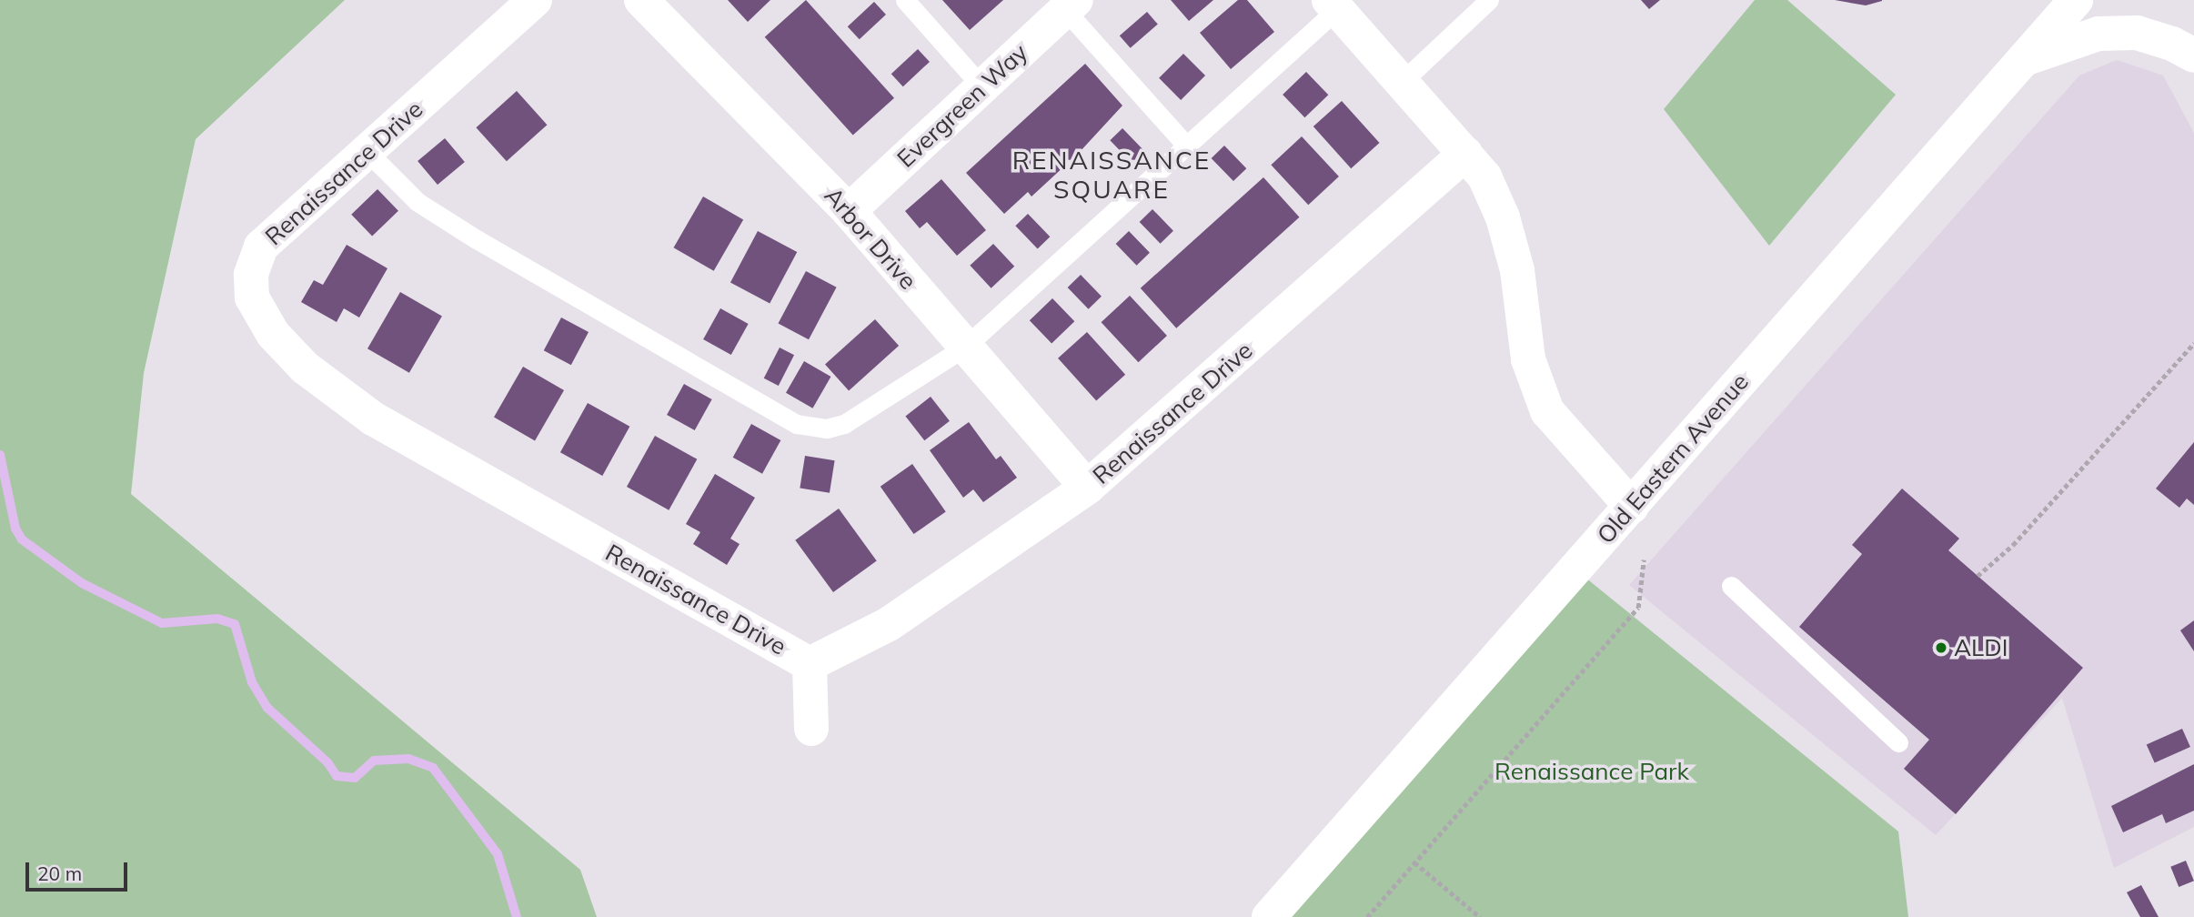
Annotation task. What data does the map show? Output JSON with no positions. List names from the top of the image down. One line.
{"streets":{"street":["Evergreen Way","Renaissance Drive","Arbor Drive","Old Eastern Avenue"]},"crossings":[["Evergreen Way","Arbor Drive"],["Renaissance Drive","Arbor Drive"]],"districts":["RENAISSANCE SQUARE"],"parks":["Renaissance Park"],"places":["ALDI"],"scale_bar":"20 m"}
